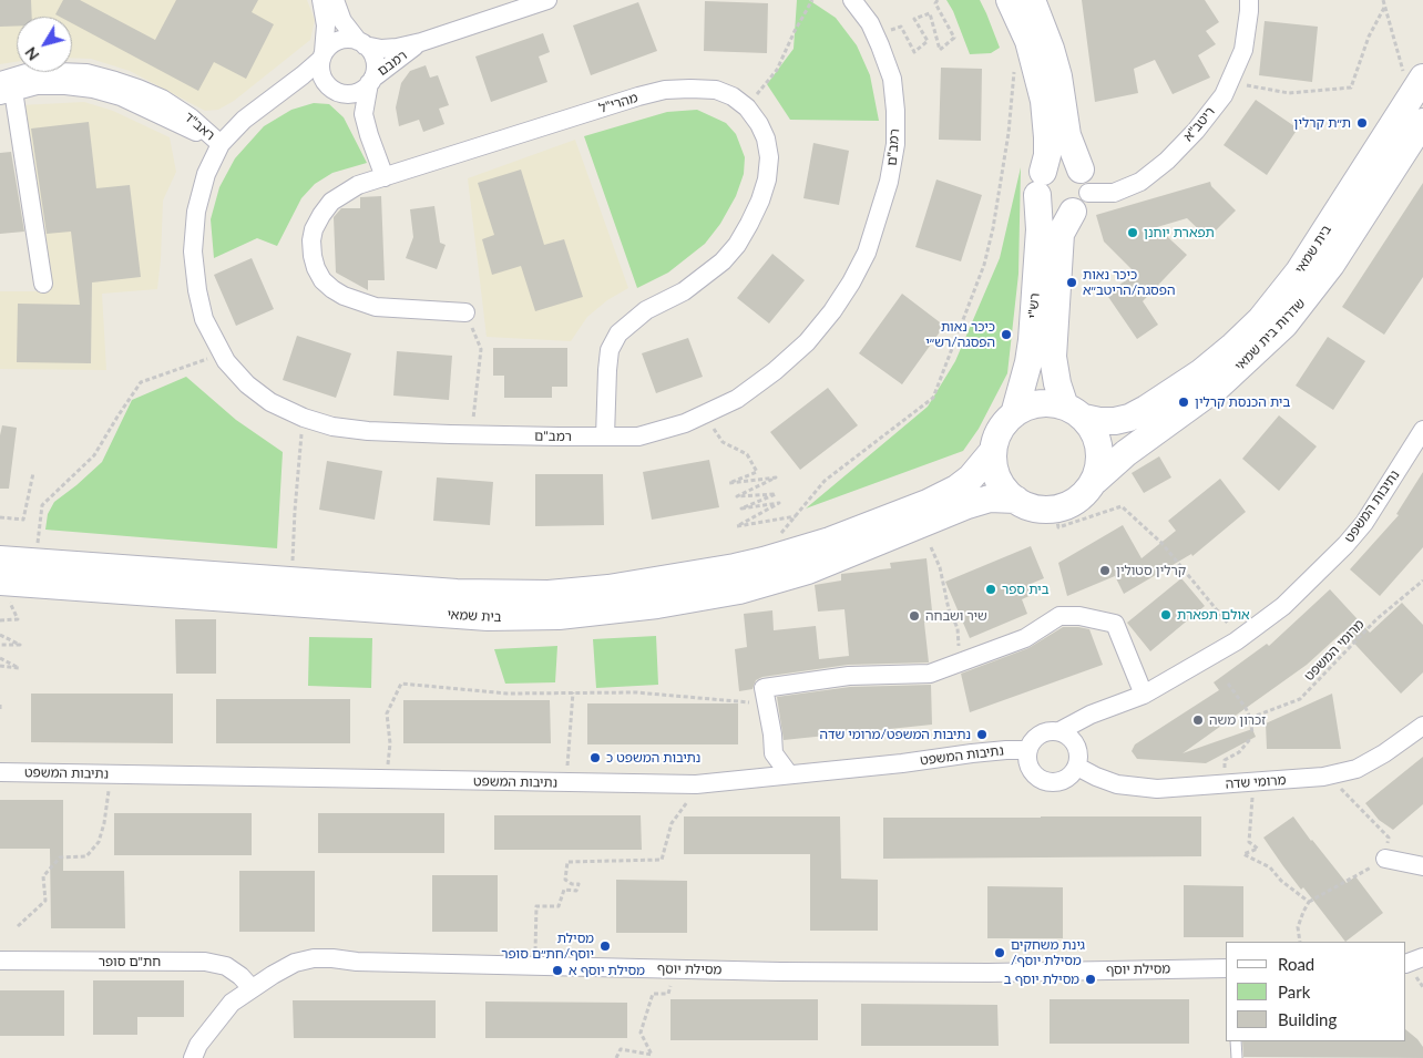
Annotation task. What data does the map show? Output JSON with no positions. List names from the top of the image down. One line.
{"streets":{"street":["רמבם","מהרי\"ל","ריטב\"א","ראב\"ד","רמב\"ם","בית שמאי","רש\"י","שדרות בית שמאי","נתיבות המשפט","מרומי שדה","חת\"ם סופר","מסילת יוסף"],"path":["מרומי המשפט"]},"crossings":[["מהרי\"ל","רמב\"ם"],["ריטב\"א","רש\"י"],["ראב\"ד","רמב\"ם"],["בית שמאי","רש\"י"],["בית שמאי","שדרות בית שמאי"],["רש\"י","שדרות בית שמאי"],["נתיבות המשפט","מרומי שדה"],["חת\"ם סופר","מסילת יוסף"]],"places":["ת״ת קרלין","תפארת יוחנן","כיכר נאות הפסגה/הריטב״א","כיכר נאות הפסגה/רש״י","בית הכנסת קרלין","קרלין סטולין","בית ספר","אולם תפארת","שיר ושבחה","זכרון משה","נתיבות המשפט/מרומי שדה","נתיבות המשפט כ","מסילת יוסף/חת״ם סופר","גינת משחקים /מסילת יוסף","מסילת יוסף א","מסילת יוסף ב"],"legend":["Road","Park","Building"],"north":"bottom left"}
